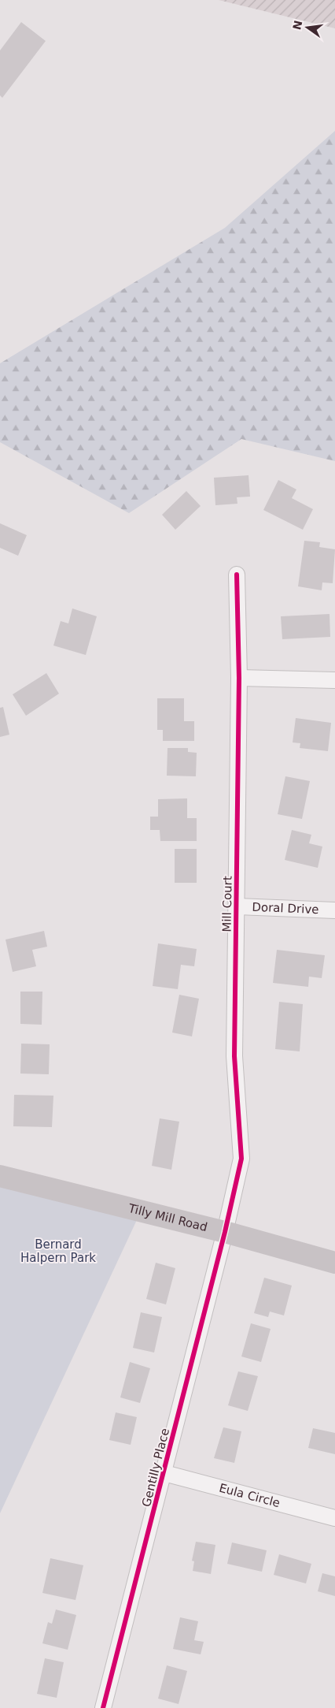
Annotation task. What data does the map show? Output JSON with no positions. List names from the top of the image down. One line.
{"streets":{"street":["Mill Court","Doral Drive","Tilly Mill Road","Gentilly Place","Eula Circle"]},"crossings":[["Mill Court","Doral Drive"],["Mill Court","Tilly Mill Road"],["Mill Court","Gentilly Place"],["Tilly Mill Road","Gentilly Place"],["Gentilly Place","Eula Circle"]],"parks":["Bernard Halpern Park"],"north":"left"}
